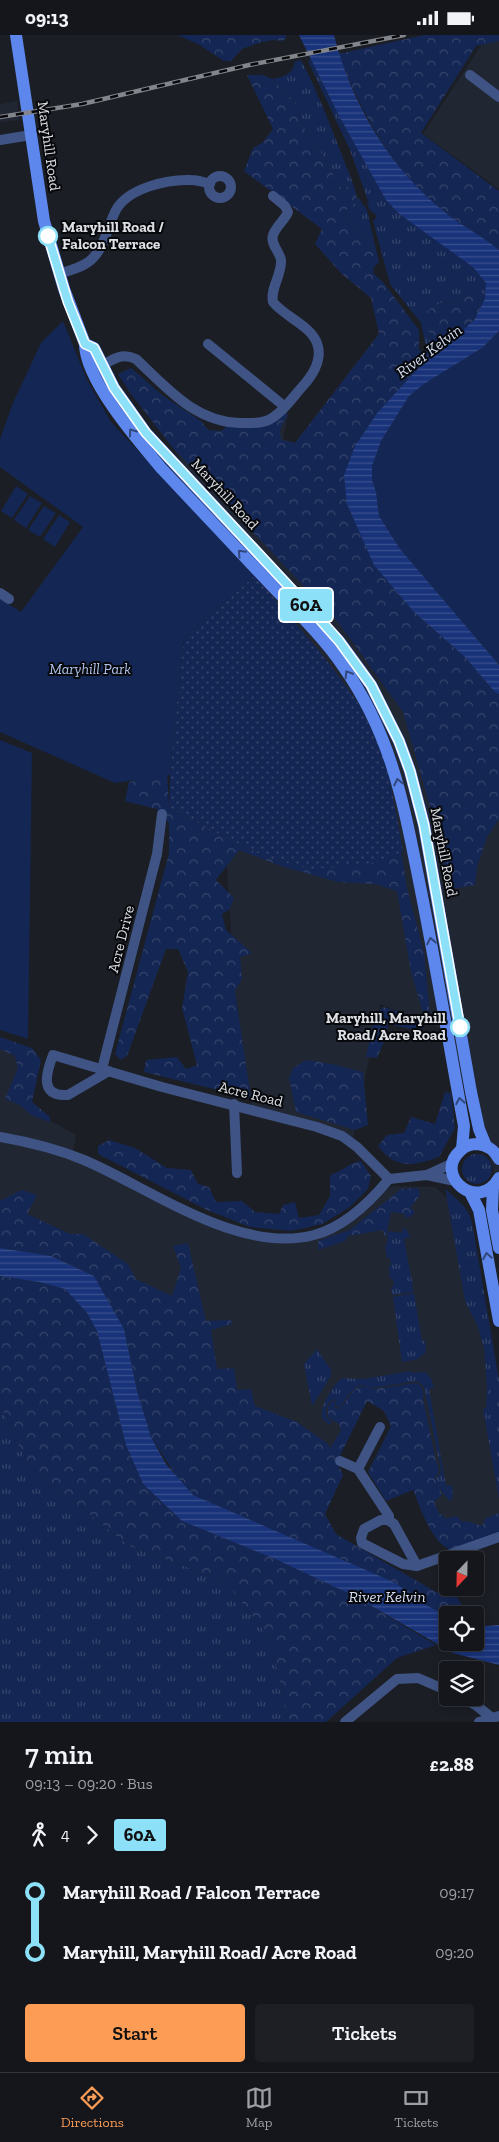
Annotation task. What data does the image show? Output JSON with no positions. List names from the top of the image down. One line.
{"streets":{"main road":["Maryhill Road"],"street":["Acre Drive","Acre Road"]},"crossings":[["Acre Drive","Acre Road"]],"water":["River Kelvin"],"parks":["Maryhill Park"],"places":["Maryhill Road / Falcon Terrace","Maryhill, Maryhill Road/ Acre Road"],"lines":["bus line 60A"],"north":"bottom","page":{"status":"09:13","on_map":"60A","heading":["7 min","09:13 – 09:20 · Bus","£2.88"],"legs":["4","60A"],"list":[{"name":"Maryhill Road / Falcon Terrace","value":"09:17"},{"name":"Maryhill, Maryhill Road/ Acre Road","value":"09:20"}],"buttons":["Start","Tickets"],"tabs":["Directions","Map","Tickets"]}}
